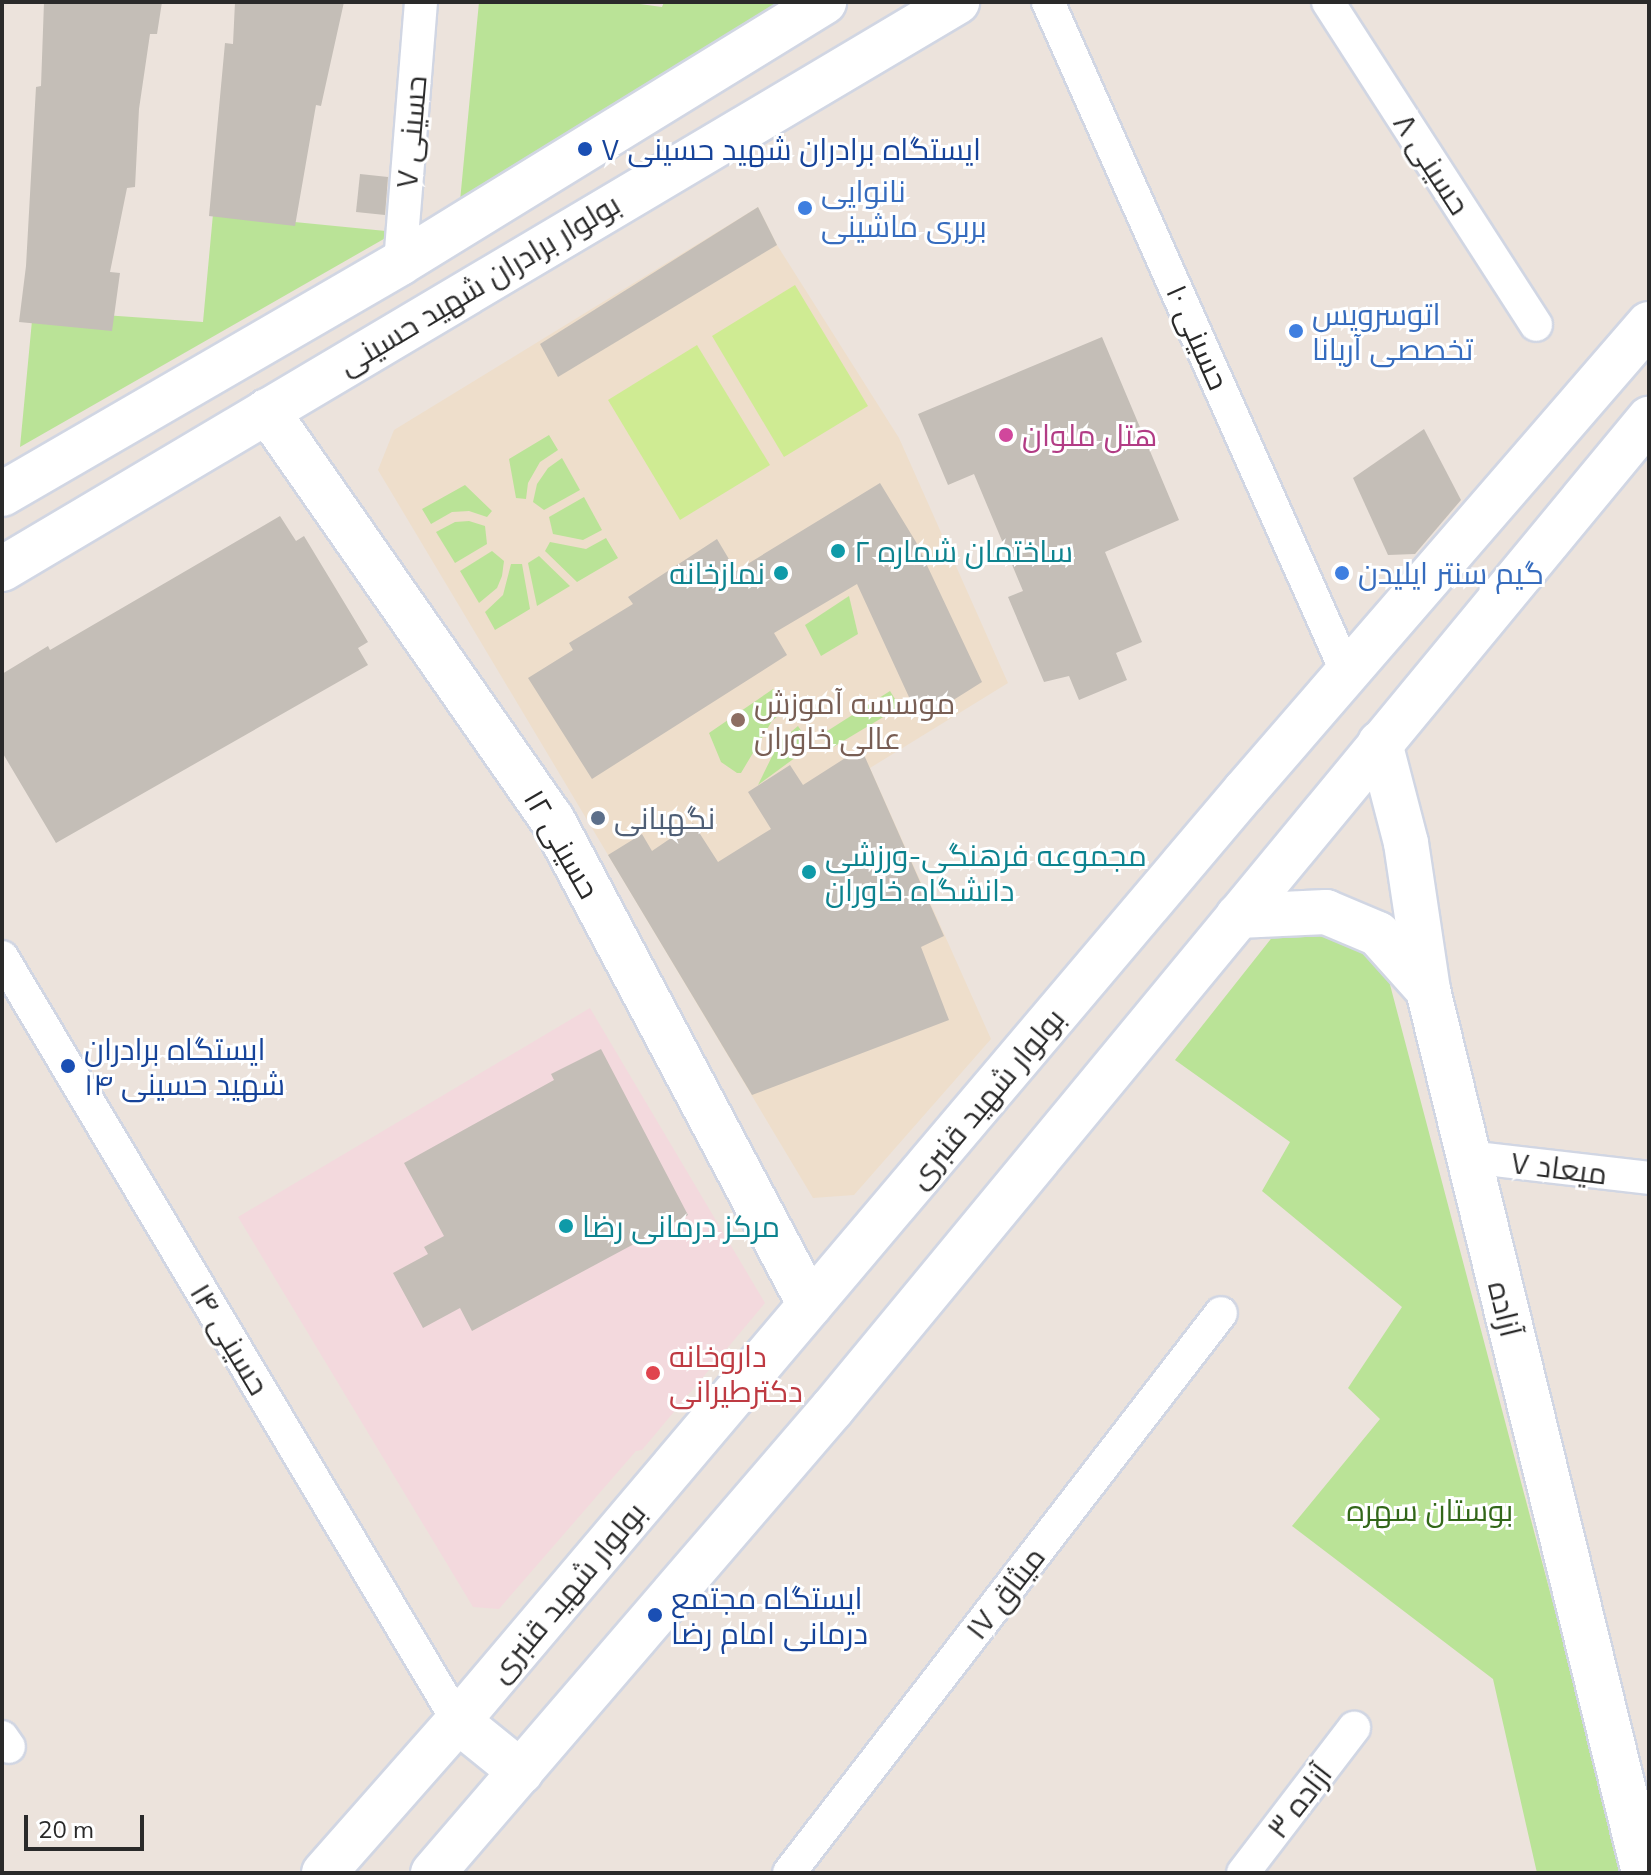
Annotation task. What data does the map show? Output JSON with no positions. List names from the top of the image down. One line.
{"streets":{"street":["حسینی ۷","حسینی ۸","بولوار برادران شهید حسینی","حسینی ۱۰","حسینی ۱۲","بولوار شهید قنبری","میعاد ۷","آزاده","حسینی ۱۴","میثاق ۱۷","آزاده ۳"]},"crossings":[["حسینی ۷","بولوار برادران شهید حسینی"],["بولوار برادران شهید حسینی","حسینی ۱۲"],["حسینی ۱۰","بولوار شهید قنبری"],["حسینی ۱۲","بولوار شهید قنبری"],["بولوار شهید قنبری","حسینی ۱۴"],["میعاد ۷","آزاده"]],"parks":["بوستان سهره"],"places":["ایستگاه برادران شهید حسینی ۷","نانوایی بربری ماشینی","اتوسرویس تخصصی آریانا","هتل ملوان","ساختمان شماره ۲","نمازخانه","گیم سنتر ایلیدن","موسسه آموزش عالی خاوران","نگهبانی","مجموعه فرهنگی-ورزشی دانشگاه خاوران","ایستگاه برادران شهید حسینی ۱۴","مرکز درمانی رضا","داروخانه دکترطیرانی","ایستگاه مجتمع درمانی امام رضا"],"scale_bar":"20 m"}
